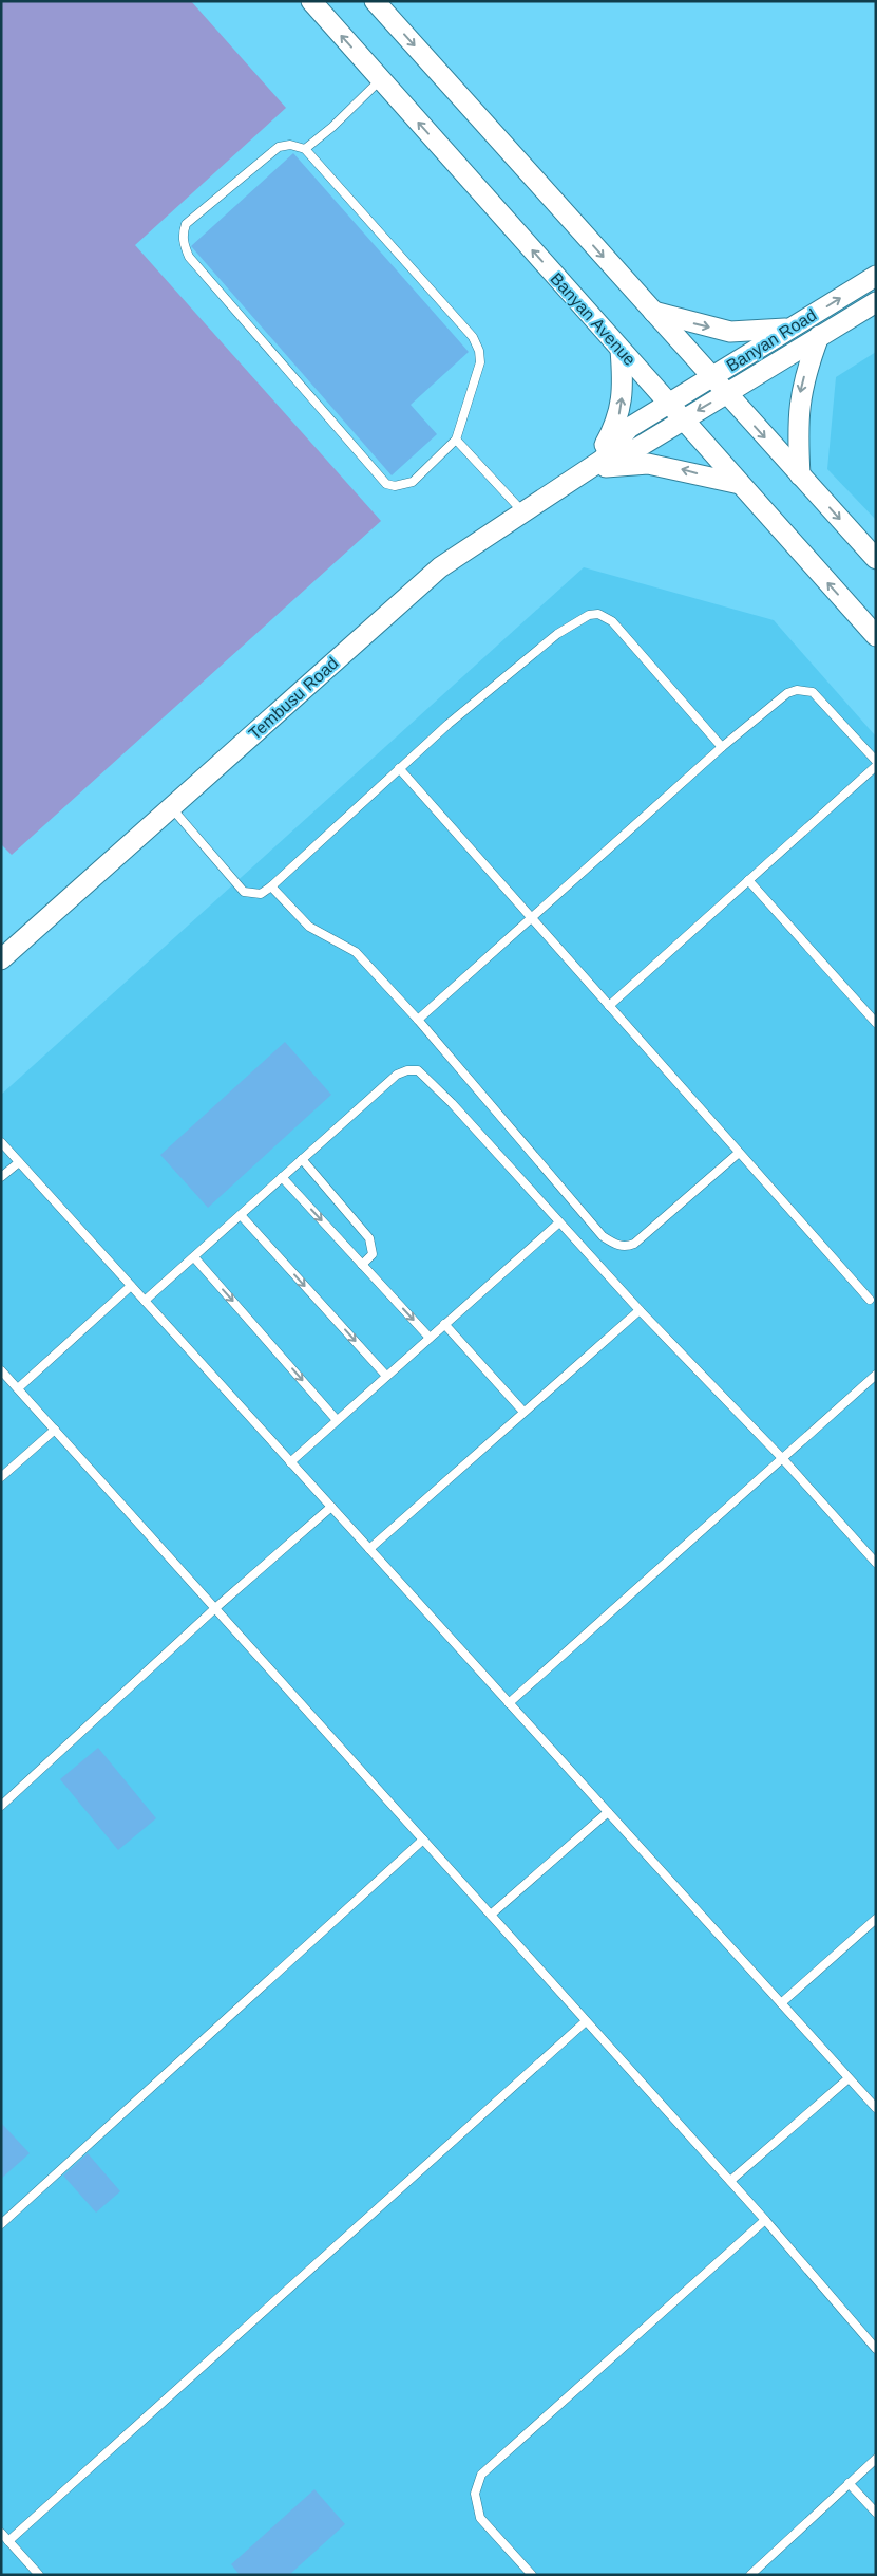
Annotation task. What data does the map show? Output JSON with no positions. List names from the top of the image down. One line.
{"streets":{"street":["Banyan Avenue","Banyan Road","Tembusu Road"]},"crossings":[["Banyan Avenue","Banyan Road"],["Banyan Avenue","Tembusu Road"],["Banyan Road","Tembusu Road"]]}
